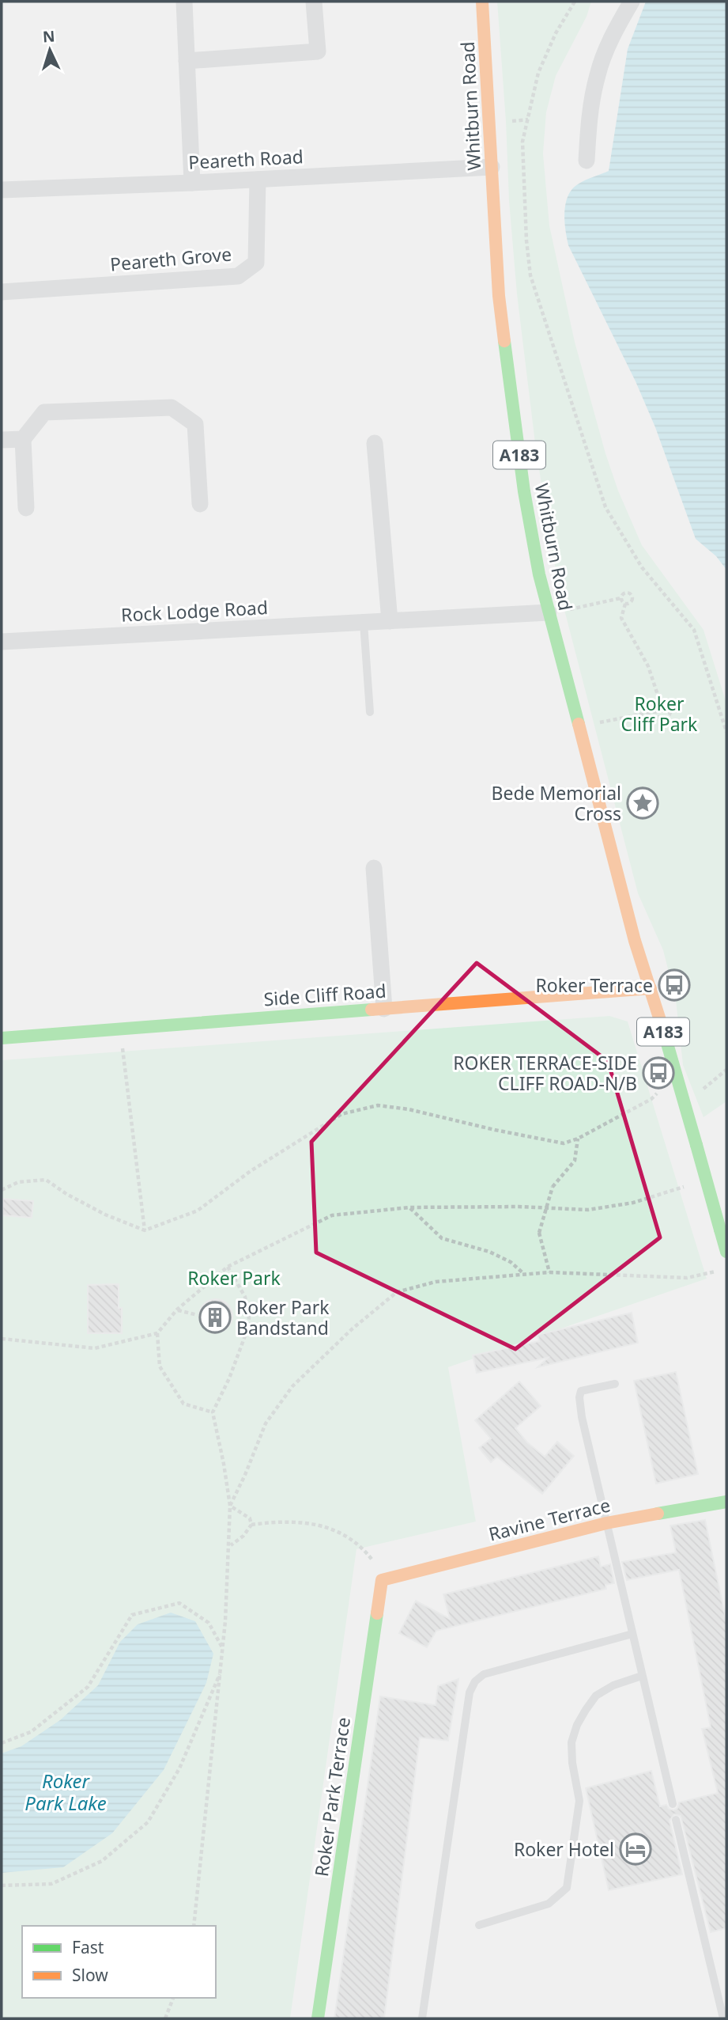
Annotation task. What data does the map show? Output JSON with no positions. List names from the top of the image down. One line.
{"streets":{"street":["Whitburn Road","Peareth Road","Peareth Grove","A183","Rock Lodge Road","Side Cliff Road","Ravine Terrace","Roker Park Terrace"]},"crossings":[["Whitburn Road","Peareth Road"],["Whitburn Road","A183"],["Whitburn Road","Rock Lodge Road"],["Whitburn Road","Side Cliff Road"],["Peareth Road","Peareth Grove"],["A183","Side Cliff Road"],["Ravine Terrace","Roker Park Terrace"]],"water":["Roker Park Lake"],"parks":["Roker Cliff Park","Roker Park"],"places":{"place":["Bede Memorial Cross"],"bus stop":["Roker Terrace","ROKER TERRACE-SIDE CLIFF ROAD-N/B"],"building":["Roker Park Bandstand"],"hotel":["Roker Hotel"]},"legend":["Fast","Slow"],"north":"top"}
